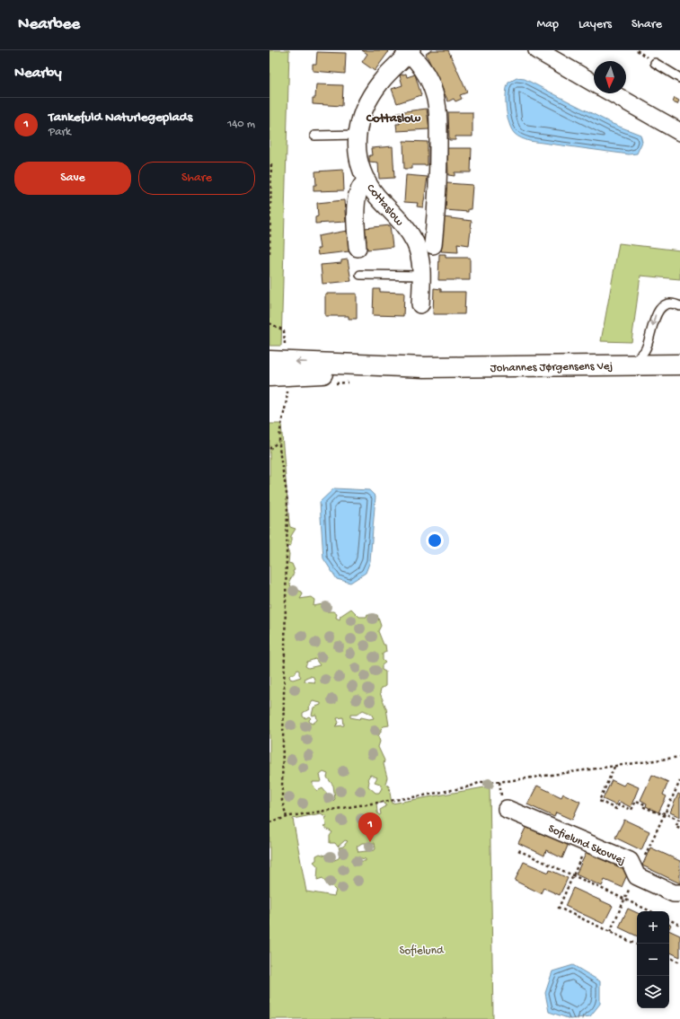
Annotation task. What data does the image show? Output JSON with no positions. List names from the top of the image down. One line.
{"streets":{"street":["Cottaslow","Johannes Jørgensens Vej","Sofielund Skovvej"]},"districts":["Cottaslow"],"parks":["Sofielund"],"north":"bottom","page":{"header":"Nearbee","nav":["Map","Layers","Share"],"heading":"Nearby","list":[{"mark":"1","name":"Tankefuld Naturlegeplads","note":"Park","value":"140 m"}],"buttons":["Save","Share"],"pins":"1","map_buttons":["+","−"]}}
